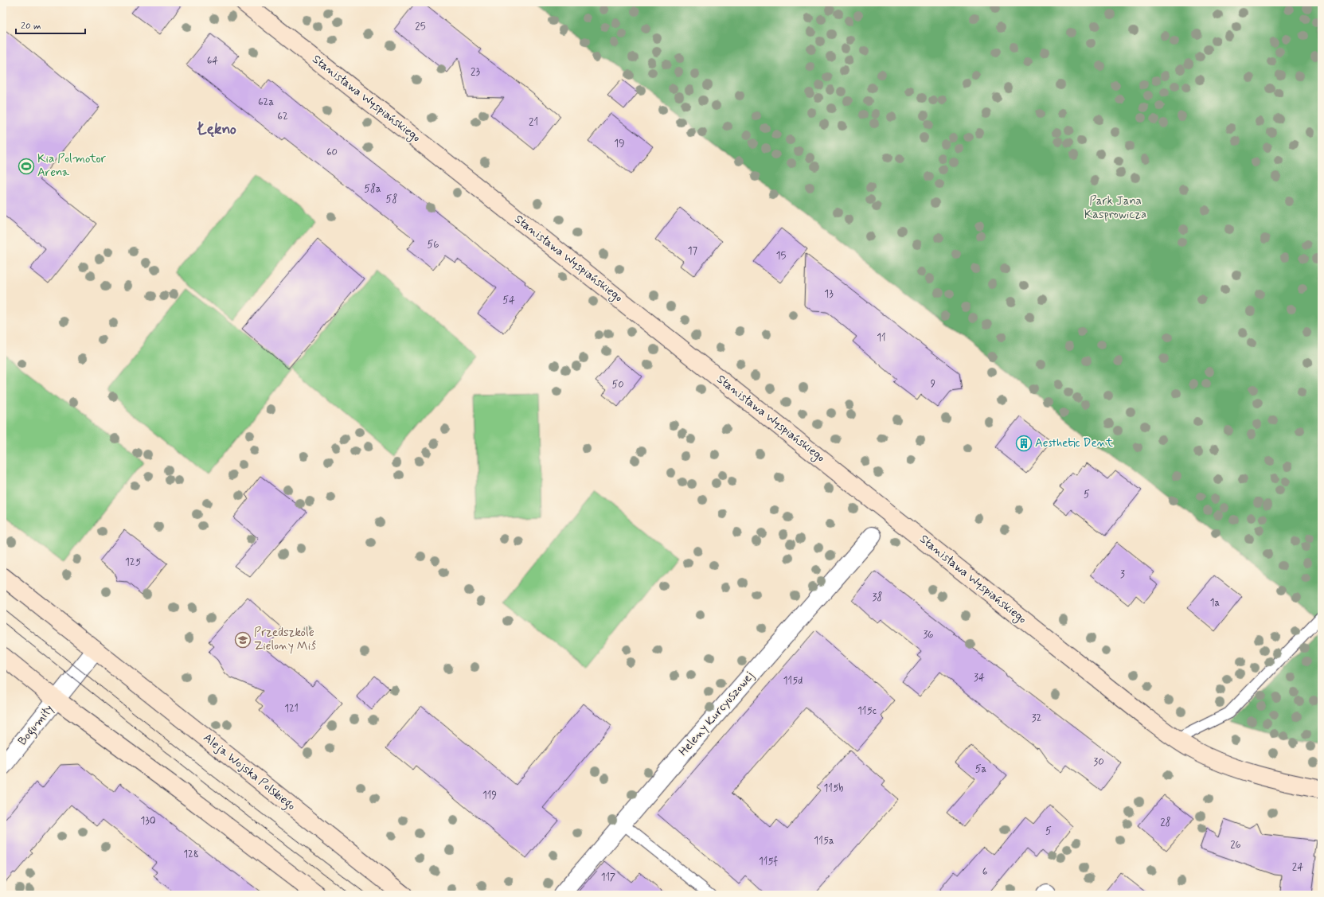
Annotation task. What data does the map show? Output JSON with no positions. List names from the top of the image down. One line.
{"streets":{"street":["Stanisława Wyspiańskiego","Heleny Kurcyuszowej","Bogumiły","Aleja Wojska Polskiego"]},"districts":["Łękno"],"parks":["Park Jana Kasprowicza"],"places":{"sports":["Kia Polmotor Arena"],"building":["Aesthetic Dent"],"school or university":["Przedszkole Zielony Miś"]},"house_numbers":["25","64","23","62a","62","21","19","60","58a","58","56","17","15","13","54","11","9","50","5","125","3","38","1a","36","34","115d","121","115c","32","30","5a","115b","119","130","28","5","115a","26","128","115f","24","6","117"],"scale_bar":"20 m"}
